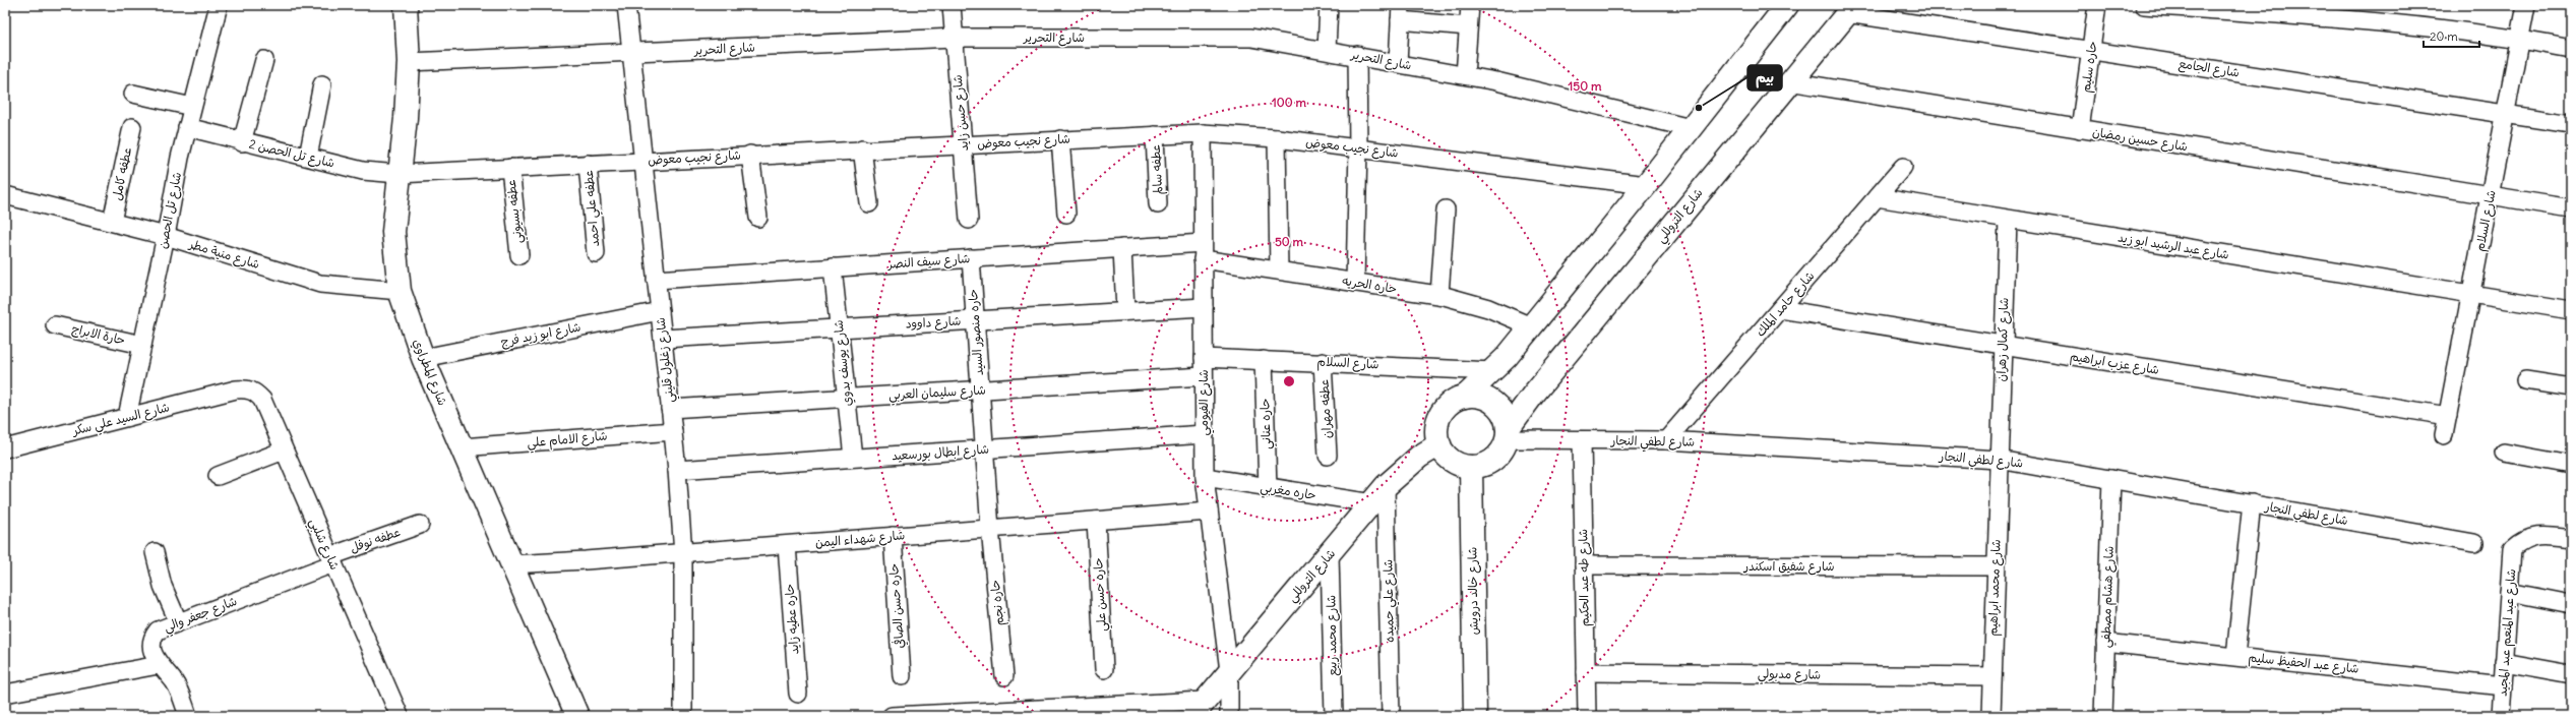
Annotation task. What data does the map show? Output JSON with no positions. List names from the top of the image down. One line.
{"streets":{"street":["شارع التحرير","حاره سليم","شارع الجامع","شارع حسن زايد","شارع حسين رمضان","شارع نجيب معوض","شارع تل الحصن 2","عطفه سالم","عطفه كامل","عطفه علي احمد","شارع تل الحصن","عطفه بسيوني","شارع التروللي","شارع السلام","شارع عبد الرشيد ابو زيد","شارع منية مطر","شارع سيف النصر","حاره الحريه","شارع حامد الملك","شارع داوود","حاره منصور السيد","حارة الابراج","شارع ابو زيد فرج","شارع كمال زهران","شارع زغلول قليني","شارع يوسف بدوي","شارع عزب ابراهيم","شارع المطراوي","شارع سليمان العربي","شارع الفيومي","عطفه مهران","شارع السيد علي سكر","حاره عناني","شارع الامام علي","شارع لطفي النجار","شارع ابطال بورسعيد","حاره مغربي","شارع شهداء اليمن","عطفه نوفل","شارع شلبي","شارع شفيق اسكندر","شارع طه عبد الحكيم","شارع محمد ابراهيم","شارع خالد درويش","حاره حسن علي","شارع هشام مصطفي","شارع علي حميده","حاره نجم","حاره حسن الصافي","شارع جعفر والي","حاره عطيه زايد","شارع عبد المنعم عبد المجيد","شارع محمد ربيع","شارع عبد الحفيظ سليم","شارع مدبولي"]},"crossings":[["شارع التحرير","شارع حسن زايد"],["شارع التحرير","شارع زغلول قليني"],["شارع التحرير","شارع المطراوي"],["حاره سليم","شارع الجامع"],["حاره سليم","شارع حسين رمضان"],["شارع الجامع","شارع التروللي"],["شارع الجامع","شارع السلام"],["شارع حسن زايد","شارع نجيب معوض"],["شارع حسين رمضان","شارع التروللي"],["شارع حسين رمضان","شارع السلام"],["شارع نجيب معوض","شارع تل الحصن 2"],["شارع نجيب معوض","عطفه سالم"],["شارع نجيب معوض","عطفه علي احمد"],["شارع نجيب معوض","عطفه بسيوني"],["شارع نجيب معوض","شارع زغلول قليني"],["شارع نجيب معوض","شارع المطراوي"],["شارع نجيب معوض","شارع الفيومي"],["شارع تل الحصن 2","شارع تل الحصن"],["شارع تل الحصن 2","شارع المطراوي"],["عطفه كامل","شارع منية مطر"],["شارع تل الحصن","شارع منية مطر"],["شارع تل الحصن","حارة الابراج"],["شارع تل الحصن","شارع السيد علي سكر"],["شارع التروللي","شارع الفيومي"],["شارع التروللي","شارع لطفي النجار"],["شارع التروللي","حاره مغربي"],["شارع التروللي","شارع خالد درويش"],["شارع التروللي","شارع علي حميده"],["شارع التروللي","شارع محمد ربيع"],["شارع السلام","شارع عبد الرشيد ابو زيد"],["شارع السلام","شارع عزب ابراهيم"],["شارع السلام","شارع الفيومي"],["شارع السلام","عطفه مهران"],["شارع السلام","حاره عناني"],["شارع عبد الرشيد ابو زيد","شارع حامد الملك"],["شارع عبد الرشيد ابو زيد","شارع كمال زهران"],["شارع منية مطر","شارع المطراوي"],["شارع سيف النصر","حاره الحريه"],["شارع سيف النصر","حاره منصور السيد"],["شارع سيف النصر","شارع زغلول قليني"],["شارع سيف النصر","شارع يوسف بدوي"],["شارع سيف النصر","شارع الفيومي"],["حاره الحريه","شارع الفيومي"],["شارع حامد الملك","شارع عزب ابراهيم"],["شارع حامد الملك","شارع لطفي النجار"],["شارع داوود","حاره منصور السيد"],["شارع داوود","شارع زغلول قليني"],["شارع داوود","شارع يوسف بدوي"],["شارع داوود","شارع الفيومي"],["حاره منصور السيد","شارع سليمان العربي"],["حاره منصور السيد","شارع ابطال بورسعيد"],["حاره منصور السيد","شارع شهداء اليمن"],["حاره منصور السيد","حاره نجم"],["شارع ابو زيد فرج","شارع زغلول قليني"],["شارع ابو زيد فرج","شارع المطراوي"],["شارع كمال زهران","شارع عزب ابراهيم"],["شارع كمال زهران","شارع لطفي النجار"],["شارع كمال زهران","شارع محمد ابراهيم"],["شارع زغلول قليني","شارع سليمان العربي"],["شارع زغلول قليني","شارع الامام علي"],["شارع زغلول قليني","شارع ابطال بورسعيد"],["شارع زغلول قليني","شارع شهداء اليمن"],["شارع يوسف بدوي","شارع سليمان العربي"],["شارع يوسف بدوي","شارع ابطال بورسعيد"],["شارع المطراوي","شارع الامام علي"],["شارع المطراوي","شارع شهداء اليمن"],["شارع سليمان العربي","شارع الفيومي"],["شارع الفيومي","شارع ابطال بورسعيد"],["شارع الفيومي","حاره مغربي"],["شارع الفيومي","شارع شهداء اليمن"],["شارع السيد علي سكر","شارع شلبي"],["حاره عناني","حاره مغربي"],["شارع لطفي النجار","شارع طه عبد الحكيم"],["شارع لطفي النجار","شارع محمد ابراهيم"],["شارع لطفي النجار","شارع خالد درويش"],["شارع لطفي النجار","شارع هشام مصطفي"],["شارع شهداء اليمن","حاره حسن علي"],["شارع شهداء اليمن","حاره نجم"],["شارع شهداء اليمن","حاره حسن الصافي"],["شارع شهداء اليمن","حاره عطيه زايد"],["عطفه نوفل","شارع شلبي"],["عطفه نوفل","شارع جعفر والي"],["شارع شلبي","شارع جعفر والي"],["شارع شفيق اسكندر","شارع طه عبد الحكيم"],["شارع شفيق اسكندر","شارع محمد ابراهيم"],["شارع طه عبد الحكيم","شارع مدبولي"],["شارع محمد ابراهيم","شارع مدبولي"],["شارع هشام مصطفي","شارع عبد الحفيظ سليم"],["شارع عبد المنعم عبد المجيد","شارع عبد الحفيظ سليم"]],"places":["بيم"],"scale_bar":"20 m","rings":["150 m","100 m","50 m"]}
